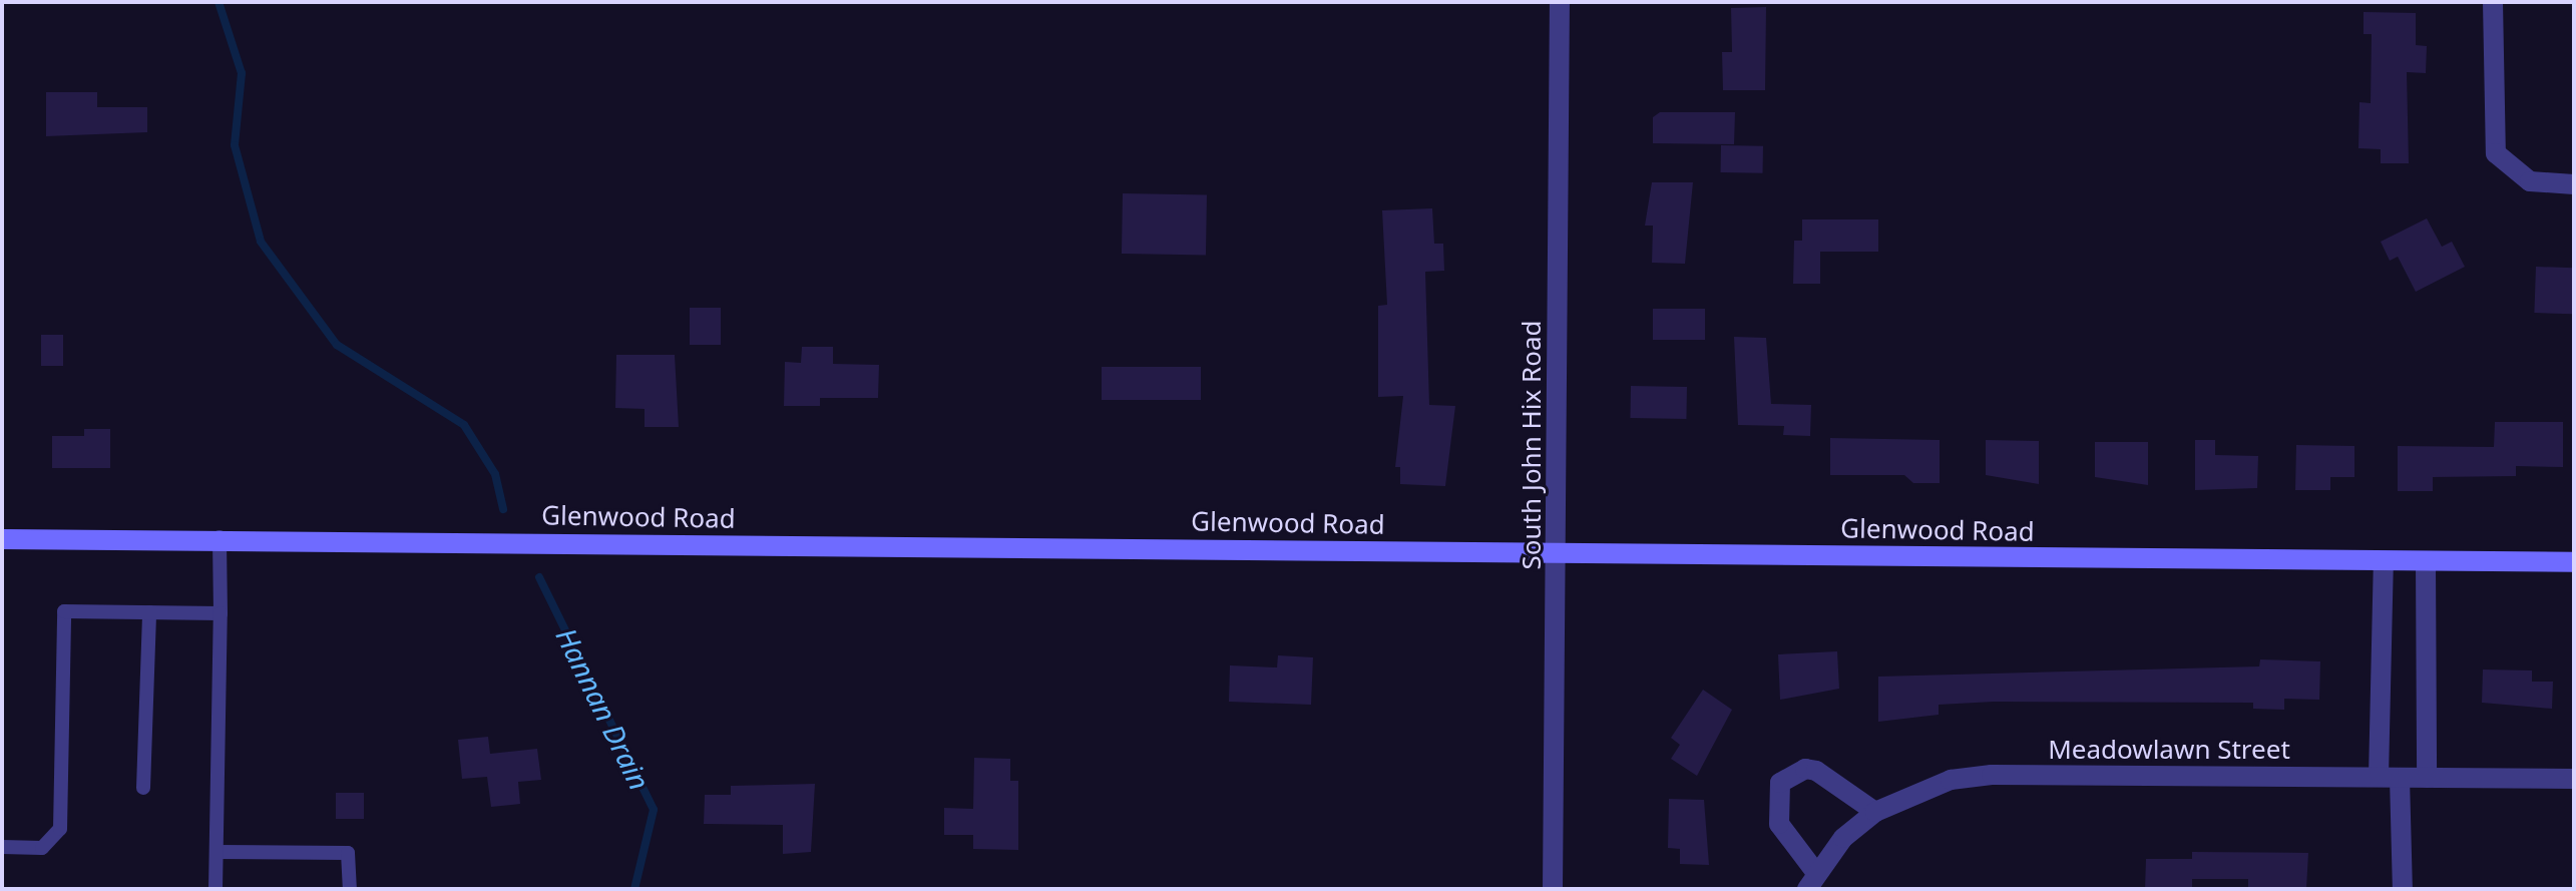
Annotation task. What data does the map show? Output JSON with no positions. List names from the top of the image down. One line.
{"streets":{"street":["South John Hix Road","Glenwood Road","Meadowlawn Street"]},"crossings":[["South John Hix Road","Glenwood Road"]],"water":["Hannan Drain"]}
